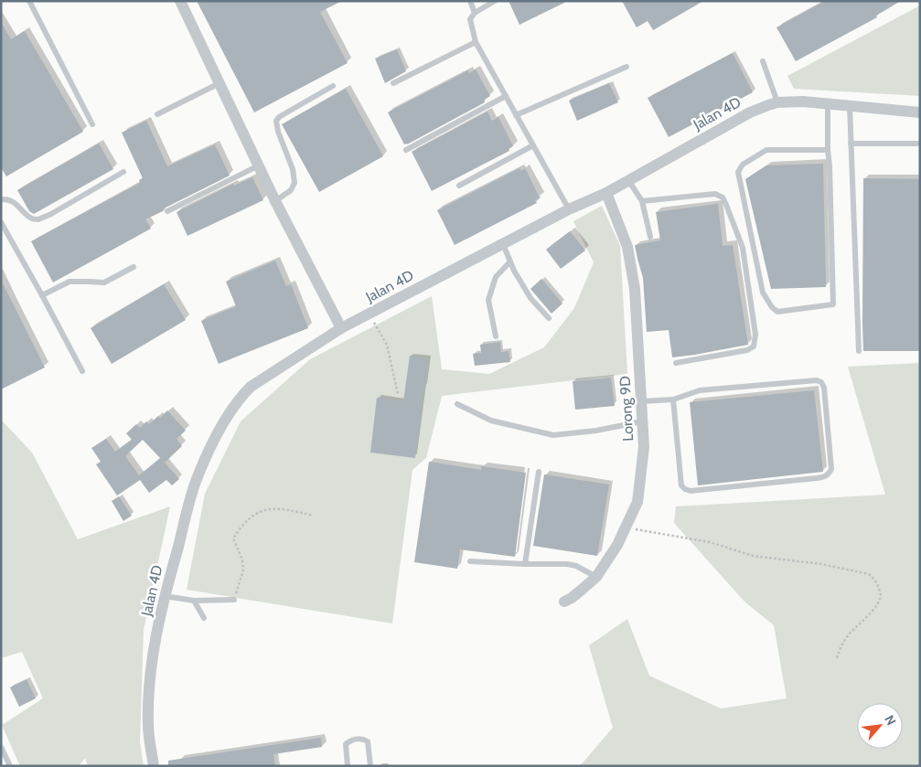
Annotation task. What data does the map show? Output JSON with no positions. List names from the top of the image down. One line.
{"streets":{"street":["Jalan 4D","Lorong 9D"]},"crossings":[["Jalan 4D","Lorong 9D"]],"north":"top right"}
